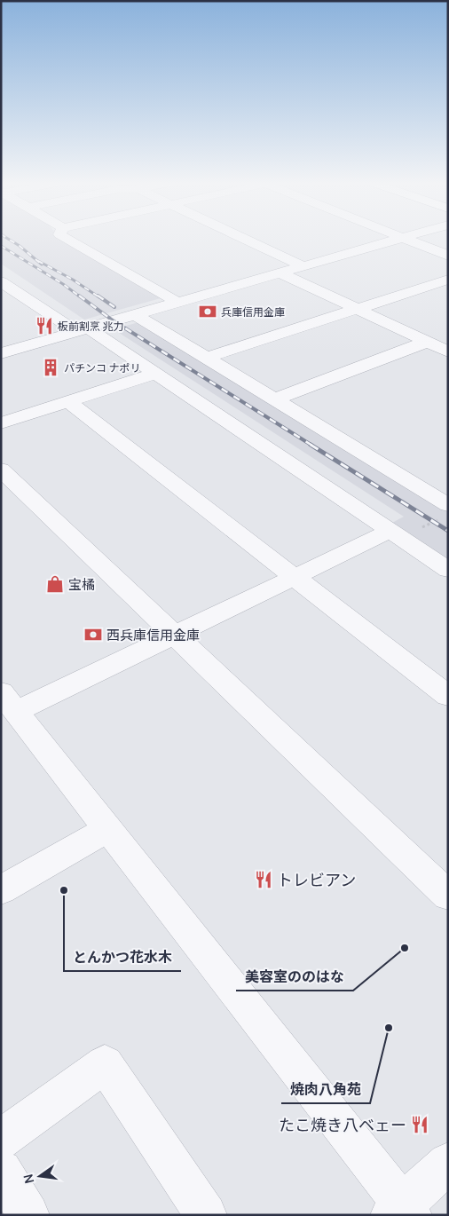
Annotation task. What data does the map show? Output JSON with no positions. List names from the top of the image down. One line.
{"places":{"bank":["兵庫信用金庫","西兵庫信用金庫"],"restaurant":["板前割烹 兆力","トレビアン","たこ焼き八ベェー"],"building":["パチンコ ナポリ"],"shop":["宝橘"],"other":["とんかつ花水木","美容室ののはな","焼肉八角苑"]},"north":"left"}
